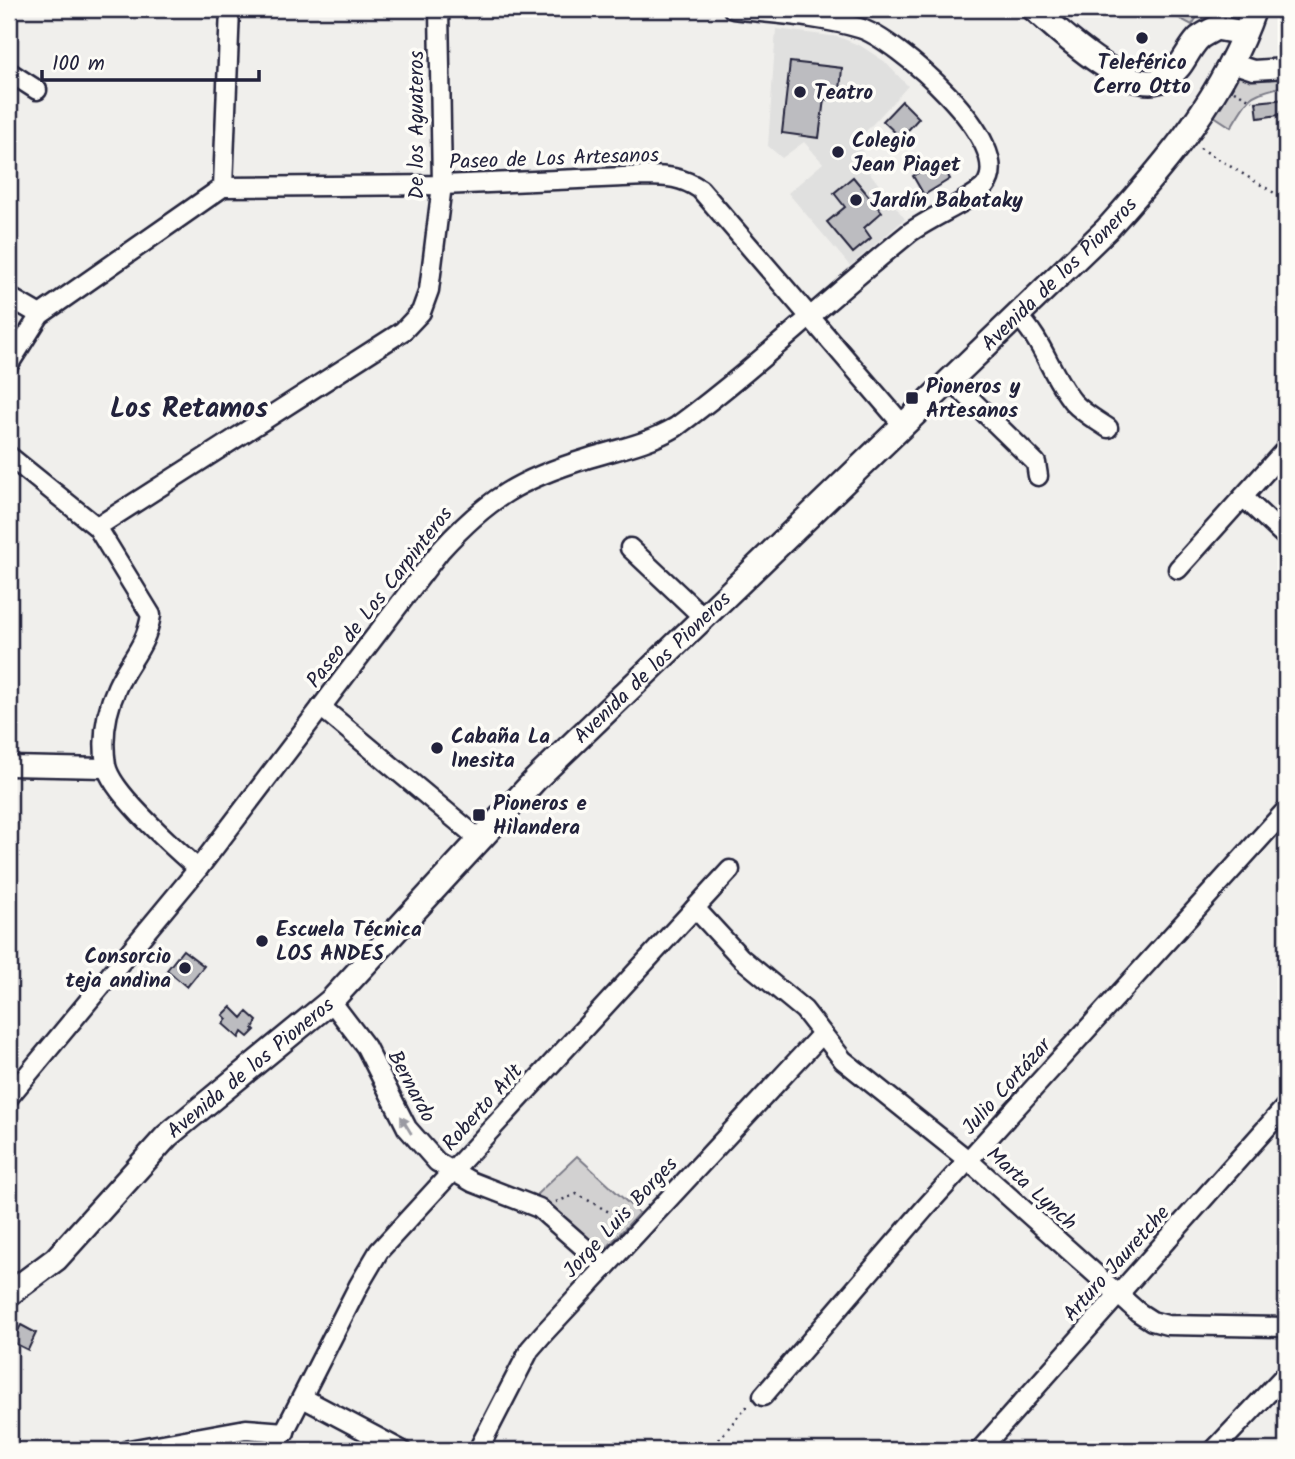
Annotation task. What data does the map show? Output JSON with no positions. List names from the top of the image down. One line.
{"streets":{"main road":["Avenida de los Pioneros"],"street":["De los Aguateros","Paseo de Los Artesanos","Paseo de Los Carpinteros","Bernardo","Julio Cortázar","Roberto Arlt","Marta Lynch","Jorge Luis Borges","Arturo Jauretche"]},"crossings":[["De los Aguateros","Paseo de Los Artesanos"],["Paseo de Los Artesanos","Avenida de los Pioneros"],["Paseo de Los Artesanos","Paseo de Los Carpinteros"],["Avenida de los Pioneros","Bernardo"],["Bernardo","Roberto Arlt"],["Bernardo","Jorge Luis Borges"],["Julio Cortázar","Marta Lynch"],["Roberto Arlt","Marta Lynch"],["Marta Lynch","Jorge Luis Borges"],["Marta Lynch","Arturo Jauretche"]],"one_way":["Bernardo"],"districts":["Los Retamos"],"places":{"other":["Teleférico Cerro Otto","Teatro","Colegio Jean Piaget","Jardín Babataky","Cabaña La Inesita","Escuela Técnica LOS ANDES","Consorcio teja andina"],"transit":["Pioneros y Artesanos","Pioneros e Hilandera"]},"scale_bar":"100 m"}
